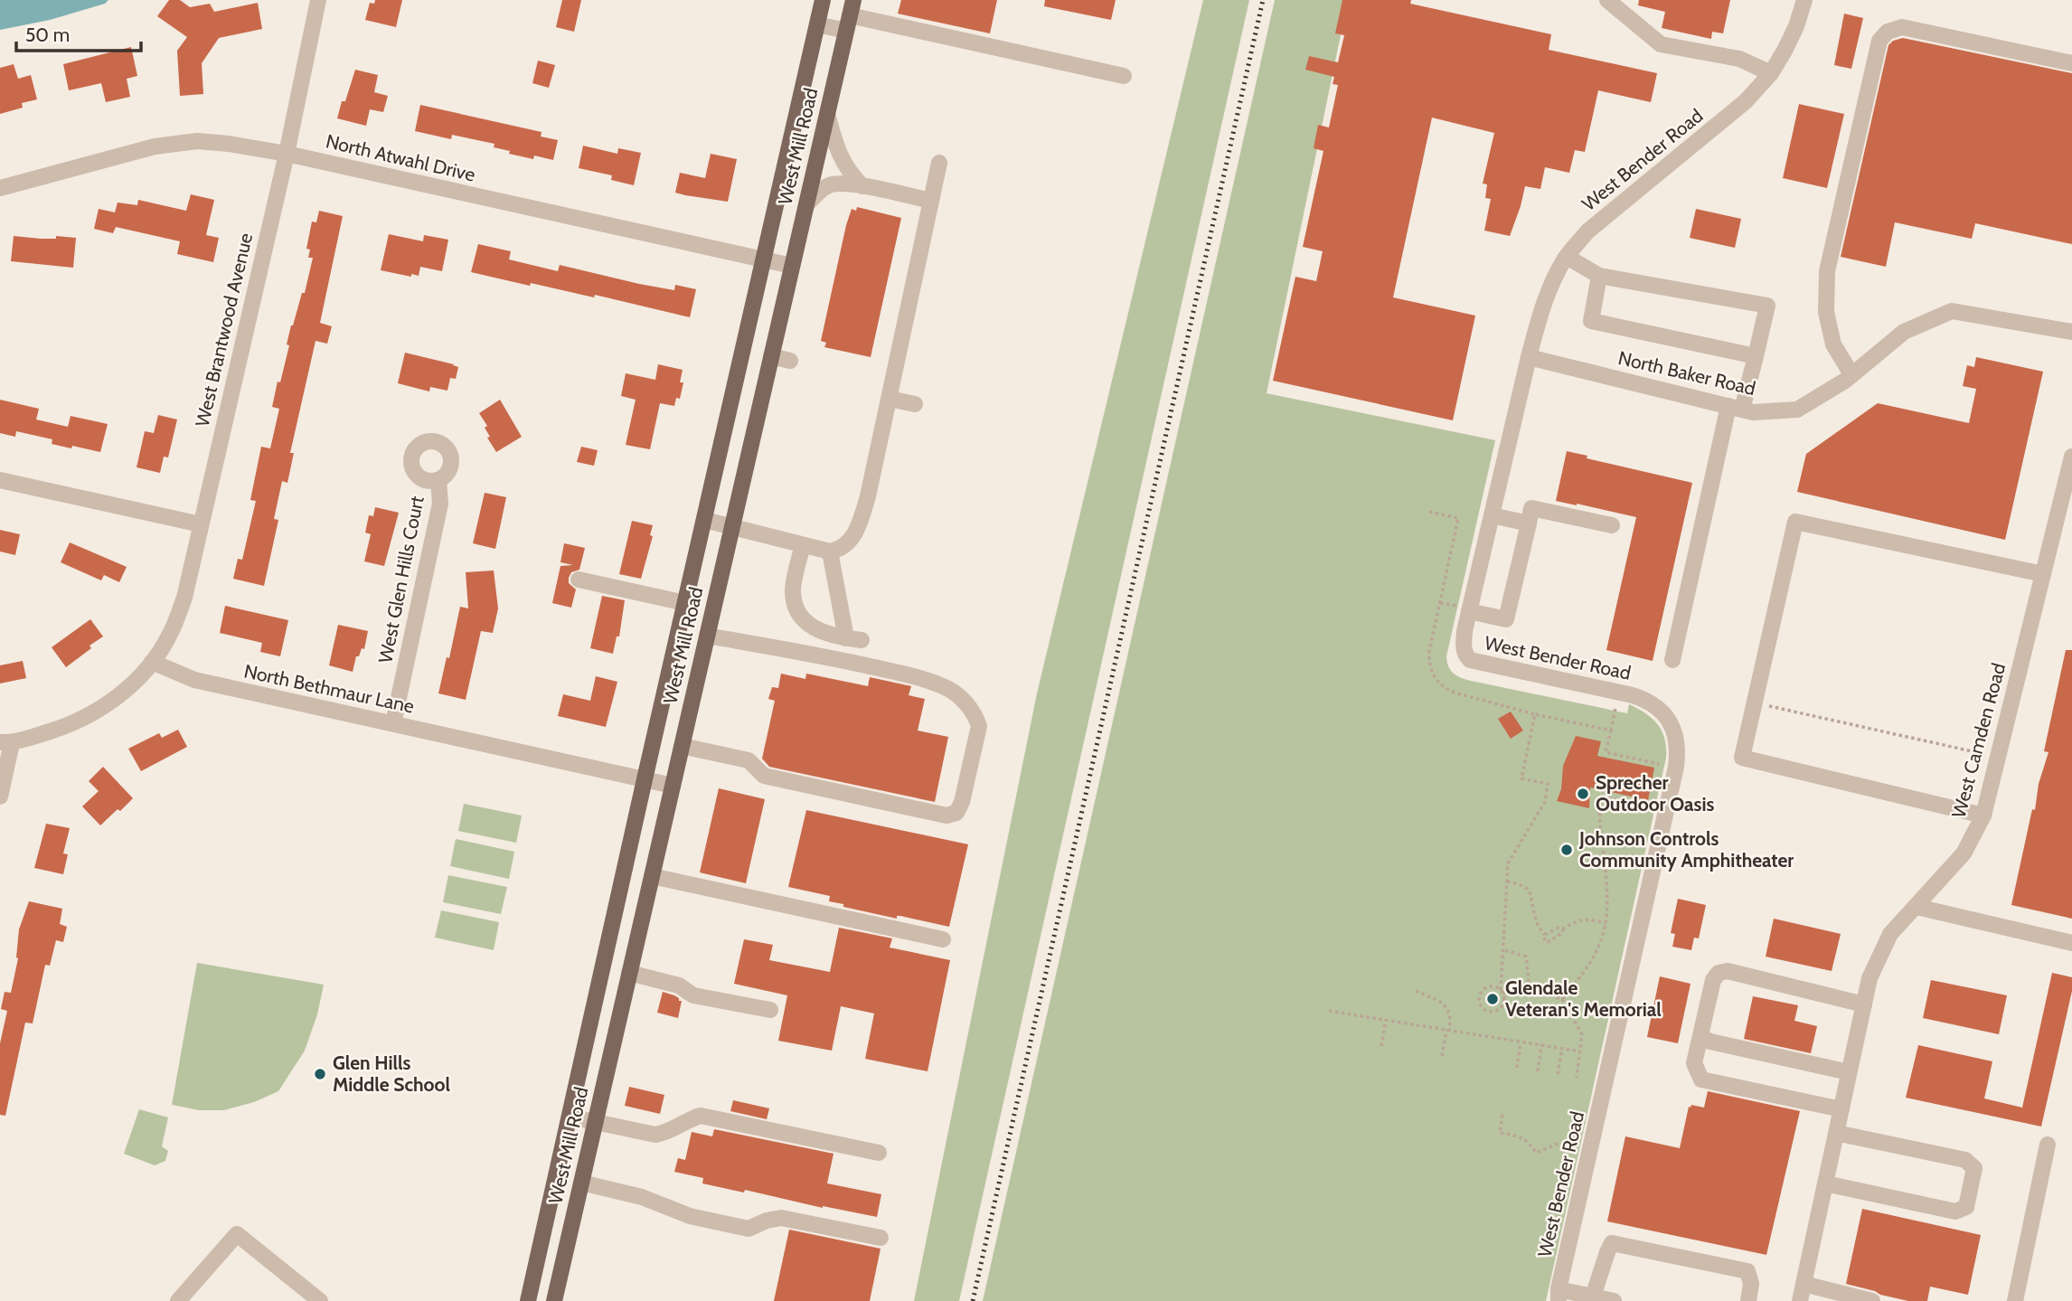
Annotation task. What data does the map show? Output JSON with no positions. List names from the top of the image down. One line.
{"streets":{"main road":["West Mill Road"],"street":["North Atwahl Drive","West Bender Road","West Brantwood Avenue","North Baker Road","West Glen Hills Court","North Bethmaur Lane","West Camden Road"]},"crossings":[["West Mill Road","North Atwahl Drive"],["West Mill Road","North Bethmaur Lane"],["North Atwahl Drive","West Brantwood Avenue"],["West Bender Road","North Baker Road"],["West Brantwood Avenue","North Bethmaur Lane"],["West Glen Hills Court","North Bethmaur Lane"]],"places":["Sprecher Outdoor Oasis","Johnson Controls Community Amphitheater","Glendale Veteran's Memorial","Glen Hills Middle School"],"scale_bar":"50 m"}
